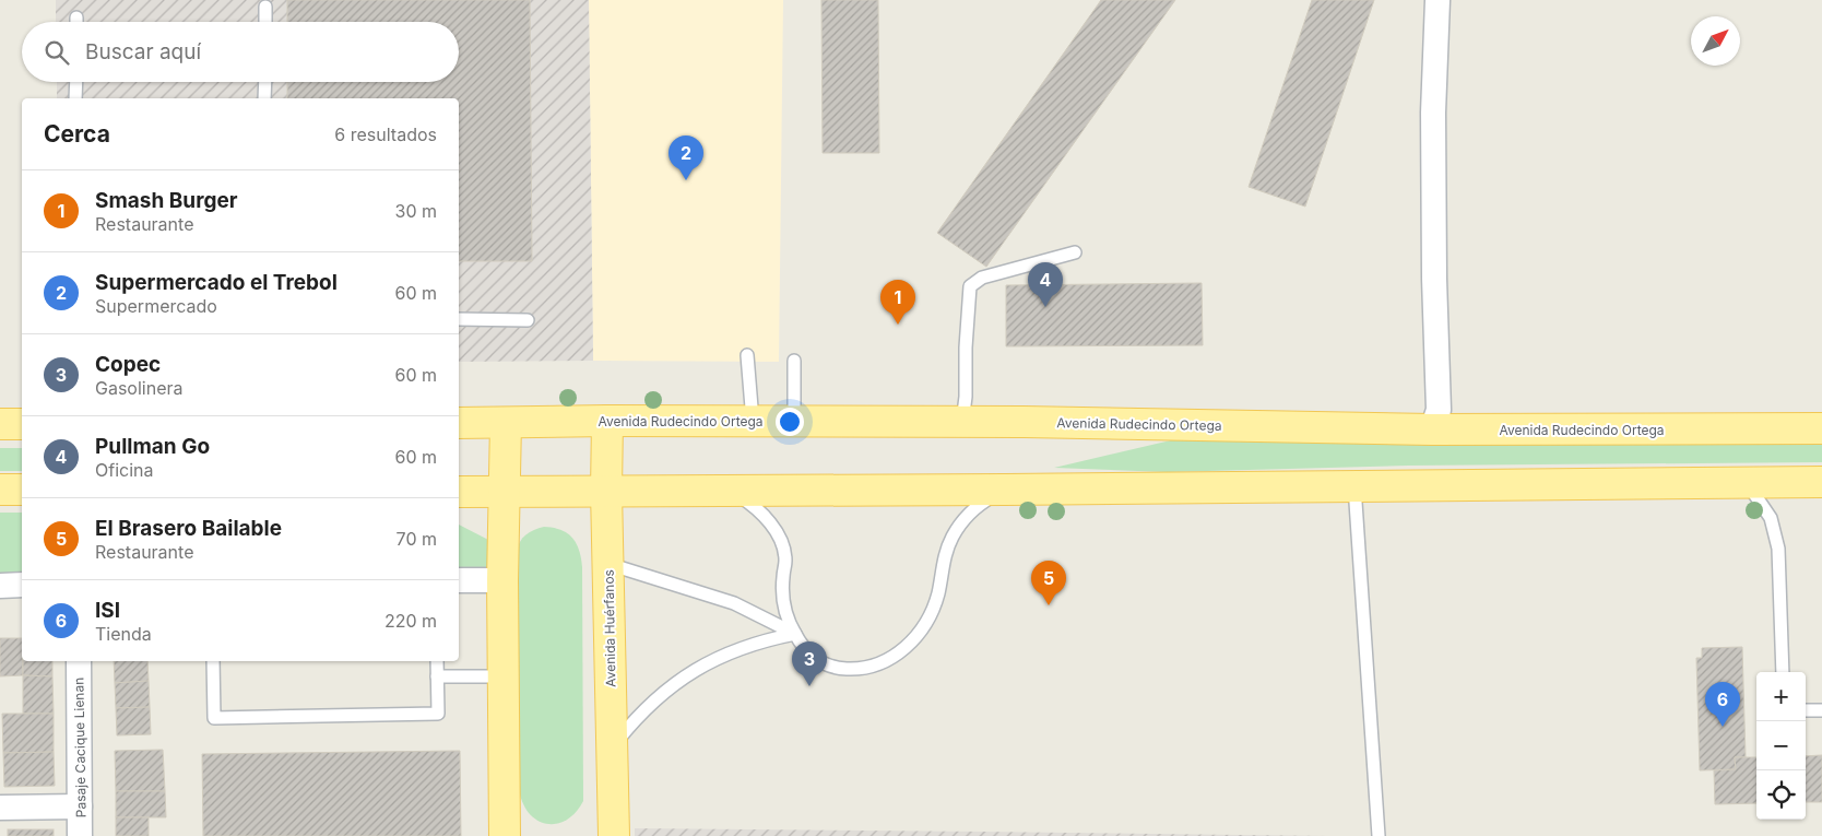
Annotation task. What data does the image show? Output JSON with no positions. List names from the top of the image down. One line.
{"streets":{"main road":["Avenida Rudecindo Ortega","Avenida Huérfanos"],"street":["Pasaje Cacique Lienan"]},"crossings":[["Avenida Rudecindo Ortega","Avenida Huérfanos"]],"north":"top right","page":{"search":"Buscar aquí","heading":["Cerca","6 resultados"],"pins":["2","4","1","5","3","6"],"list":[{"mark":"1","name":"Smash Burger","note":"Restaurante","value":"30 m"},{"mark":"2","name":"Supermercado el Trebol","note":"Supermercado","value":"60 m"},{"mark":"3","name":"Copec","note":"Gasolinera","value":"60 m"},{"mark":"4","name":"Pullman Go","note":"Oficina","value":"60 m"},{"mark":"5","name":"El Brasero Bailable","note":"Restaurante","value":"70 m"},{"mark":"6","name":"ISI","note":"Tienda","value":"220 m"}],"map_buttons":["+","−"]}}
